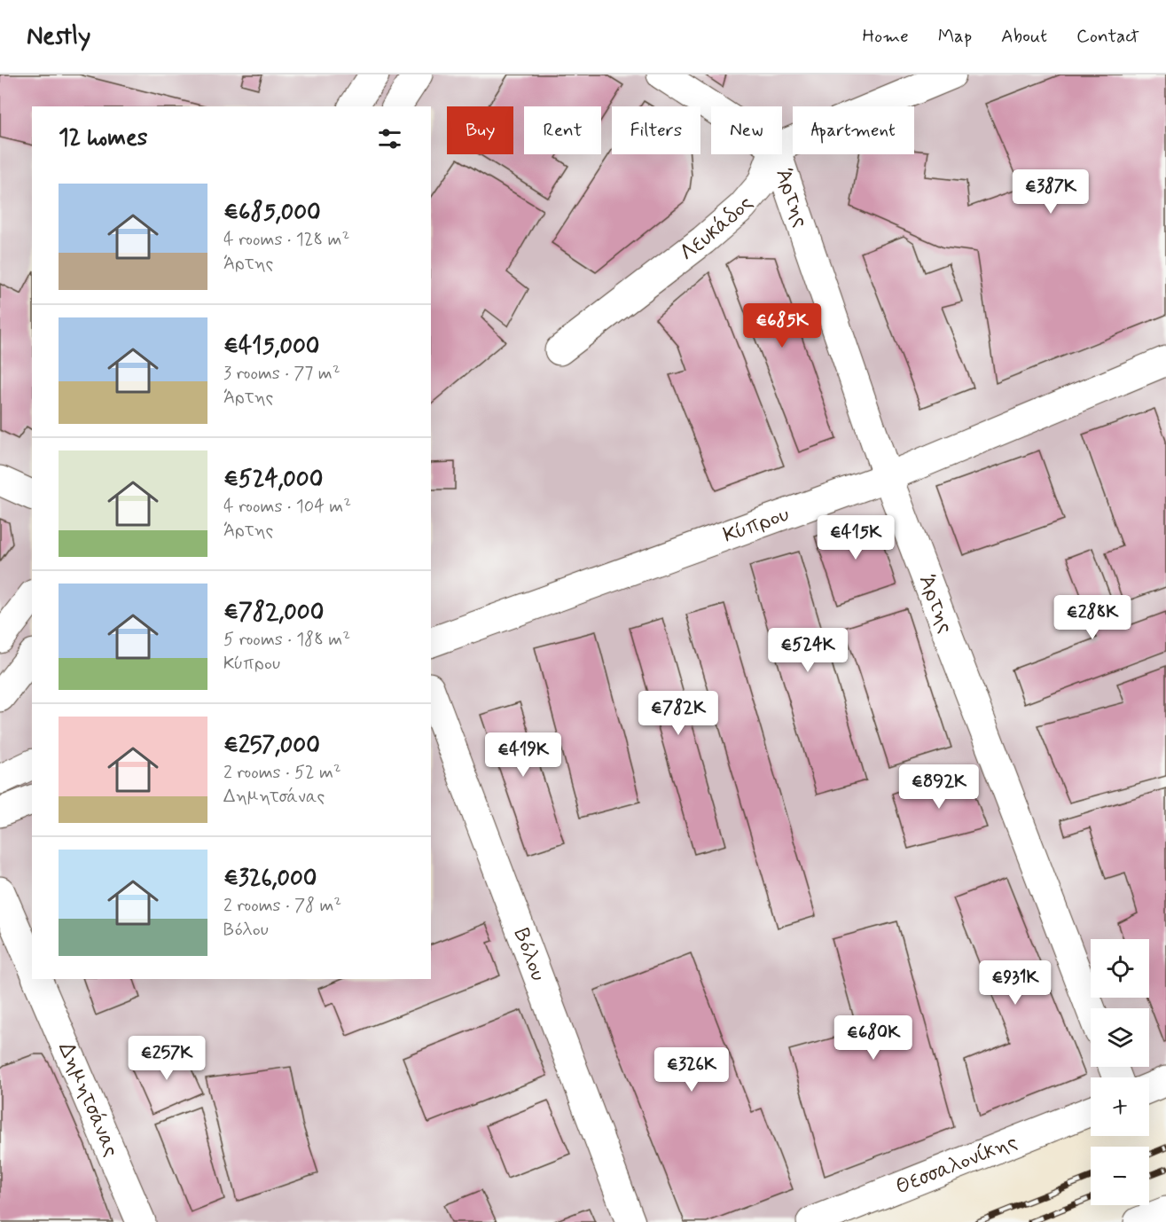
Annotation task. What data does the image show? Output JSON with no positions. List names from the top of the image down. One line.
{"streets":{"street":["Άρτης","Λευκάδος","Κύπρου","Βόλου","Δημητσάνας","Θεσσαλονίκης"]},"crossings":[["Άρτης","Κύπρου"]],"page":{"header":"Nestly","nav":["Home","Map","About","Contact"],"chip":["Buy","Rent","Filters","New","Apartment"],"heading":"12 homes","price":["€387K","€685K","€415K","€288K","€524K","€782K","€419K","€892K","€931K","€680K","€257K","€326K"],"list":[{"name":"€685,000","note":"4 rooms · 128 m² · Άρτης"},{"name":"€415,000","note":"3 rooms · 77 m² · Άρτης"},{"name":"€524,000","note":"4 rooms · 104 m² · Άρτης"},{"name":"€782,000","note":"5 rooms · 188 m² · Κύπρου"},{"name":"€257,000","note":"2 rooms · 52 m² · Δημητσάνας"},{"name":"€326,000","note":"2 rooms · 78 m² · Βόλου"}],"map_buttons":["+","−"]}}
